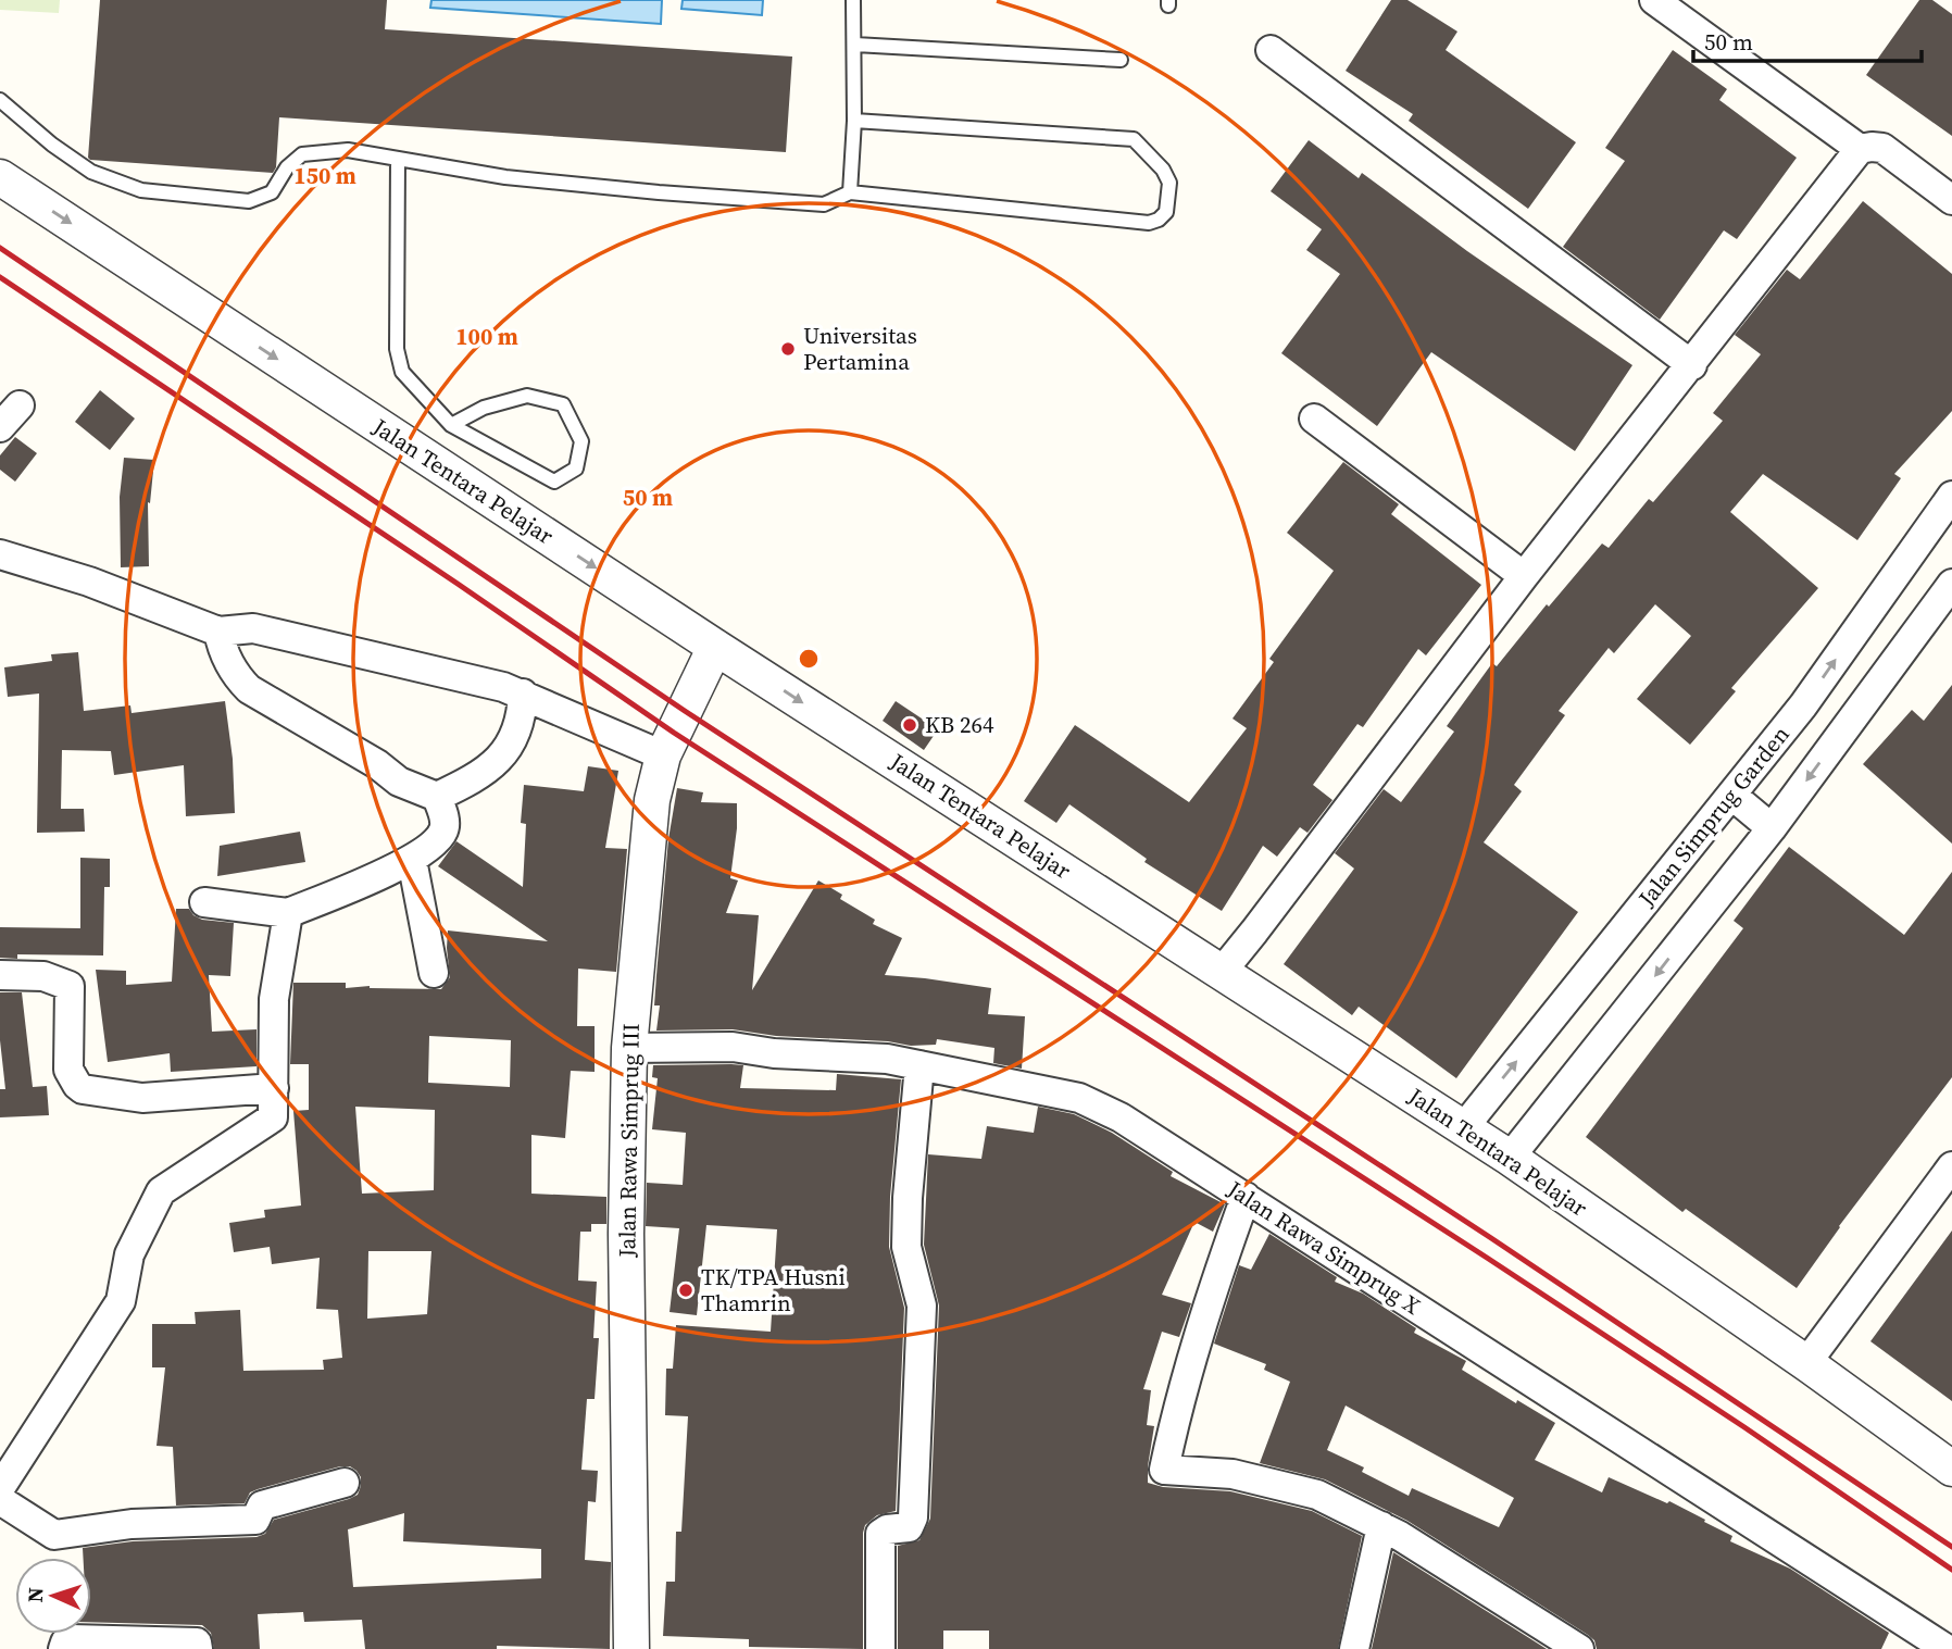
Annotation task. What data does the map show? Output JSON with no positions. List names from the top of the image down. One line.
{"streets":{"street":["Jalan Tentara Pelajar","Jalan Simprug Garden","Jalan Rawa Simprug III","Jalan Rawa Simprug X"]},"crossings":[["Jalan Tentara Pelajar","Jalan Simprug Garden"],["Jalan Tentara Pelajar","Jalan Rawa Simprug III"],["Jalan Rawa Simprug III","Jalan Rawa Simprug X"]],"places":["Universitas Pertamina","KB 264","TK/TPA Husni Thamrin"],"scale_bar":"50 m","north":"left","rings":["150 m","100 m","50 m"]}
